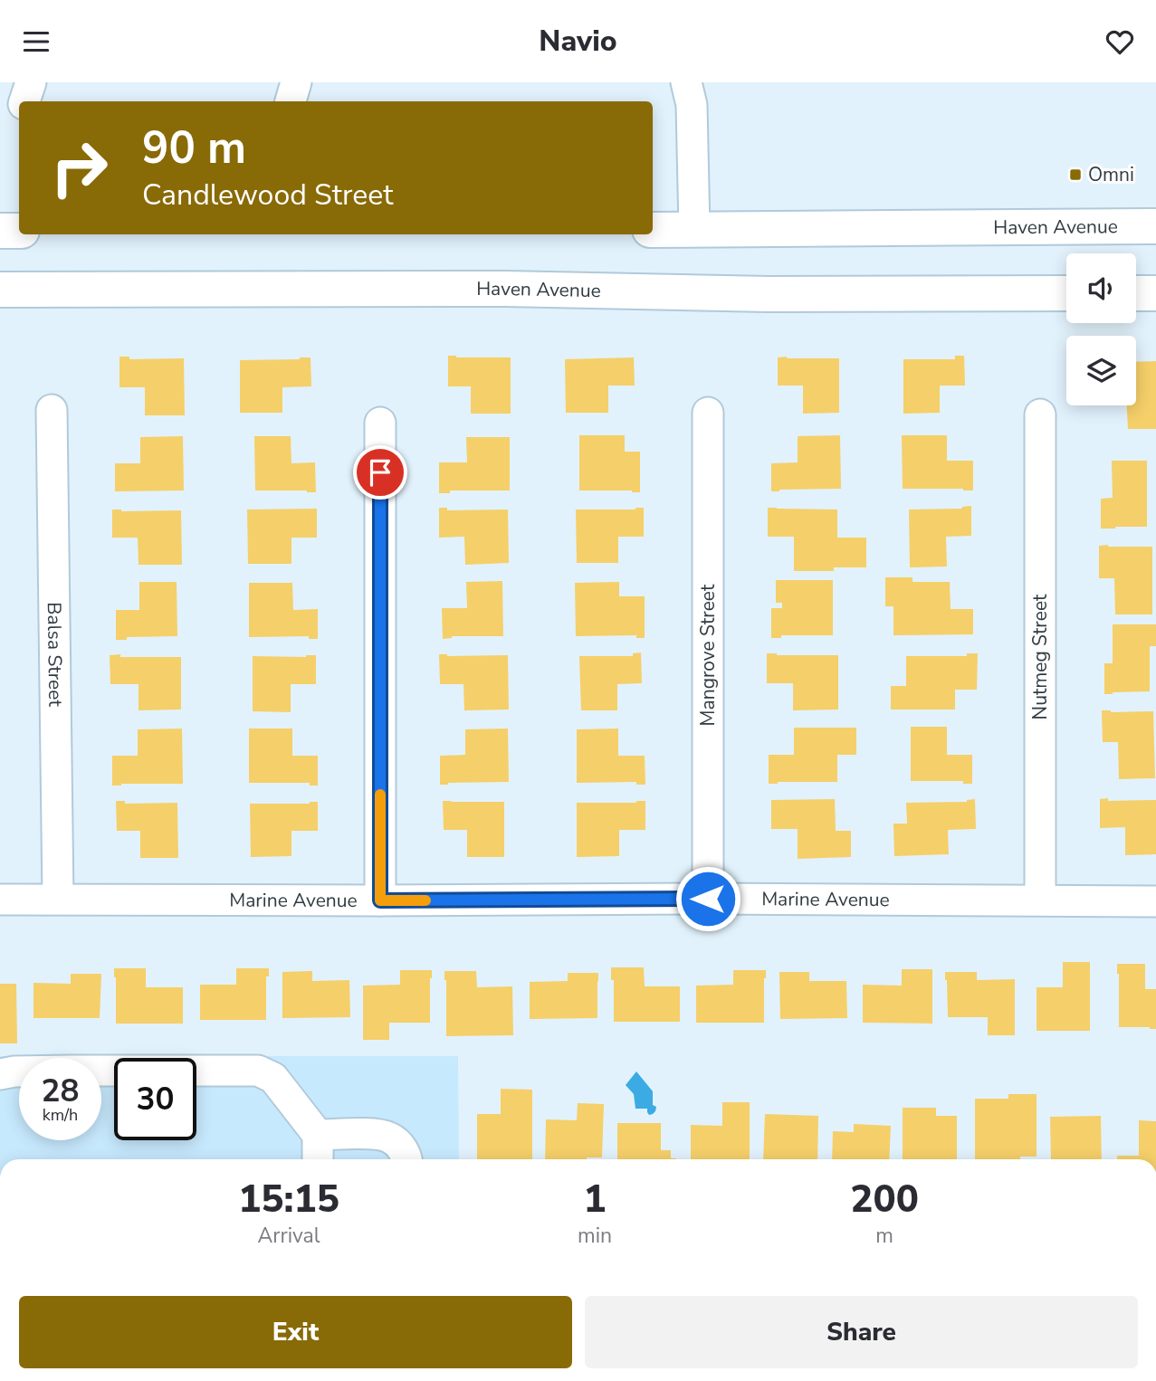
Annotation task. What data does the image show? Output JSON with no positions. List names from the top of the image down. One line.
{"streets":{"main road":["Haven Avenue"],"street":["Balsa Street","Mangrove Street","Nutmeg Street","Marine Avenue"]},"crossings":[["Balsa Street","Marine Avenue"],["Mangrove Street","Marine Avenue"],["Nutmeg Street","Marine Avenue"]],"places":{"transit":["Omni"]},"page":{"header":"Navio","turn":["90 m","Candlewood Street"],"speed":"28 km/h","limit":"30","eta":["15:15","Arrival","1","min","200","m"],"buttons":["Exit","Share"]}}
